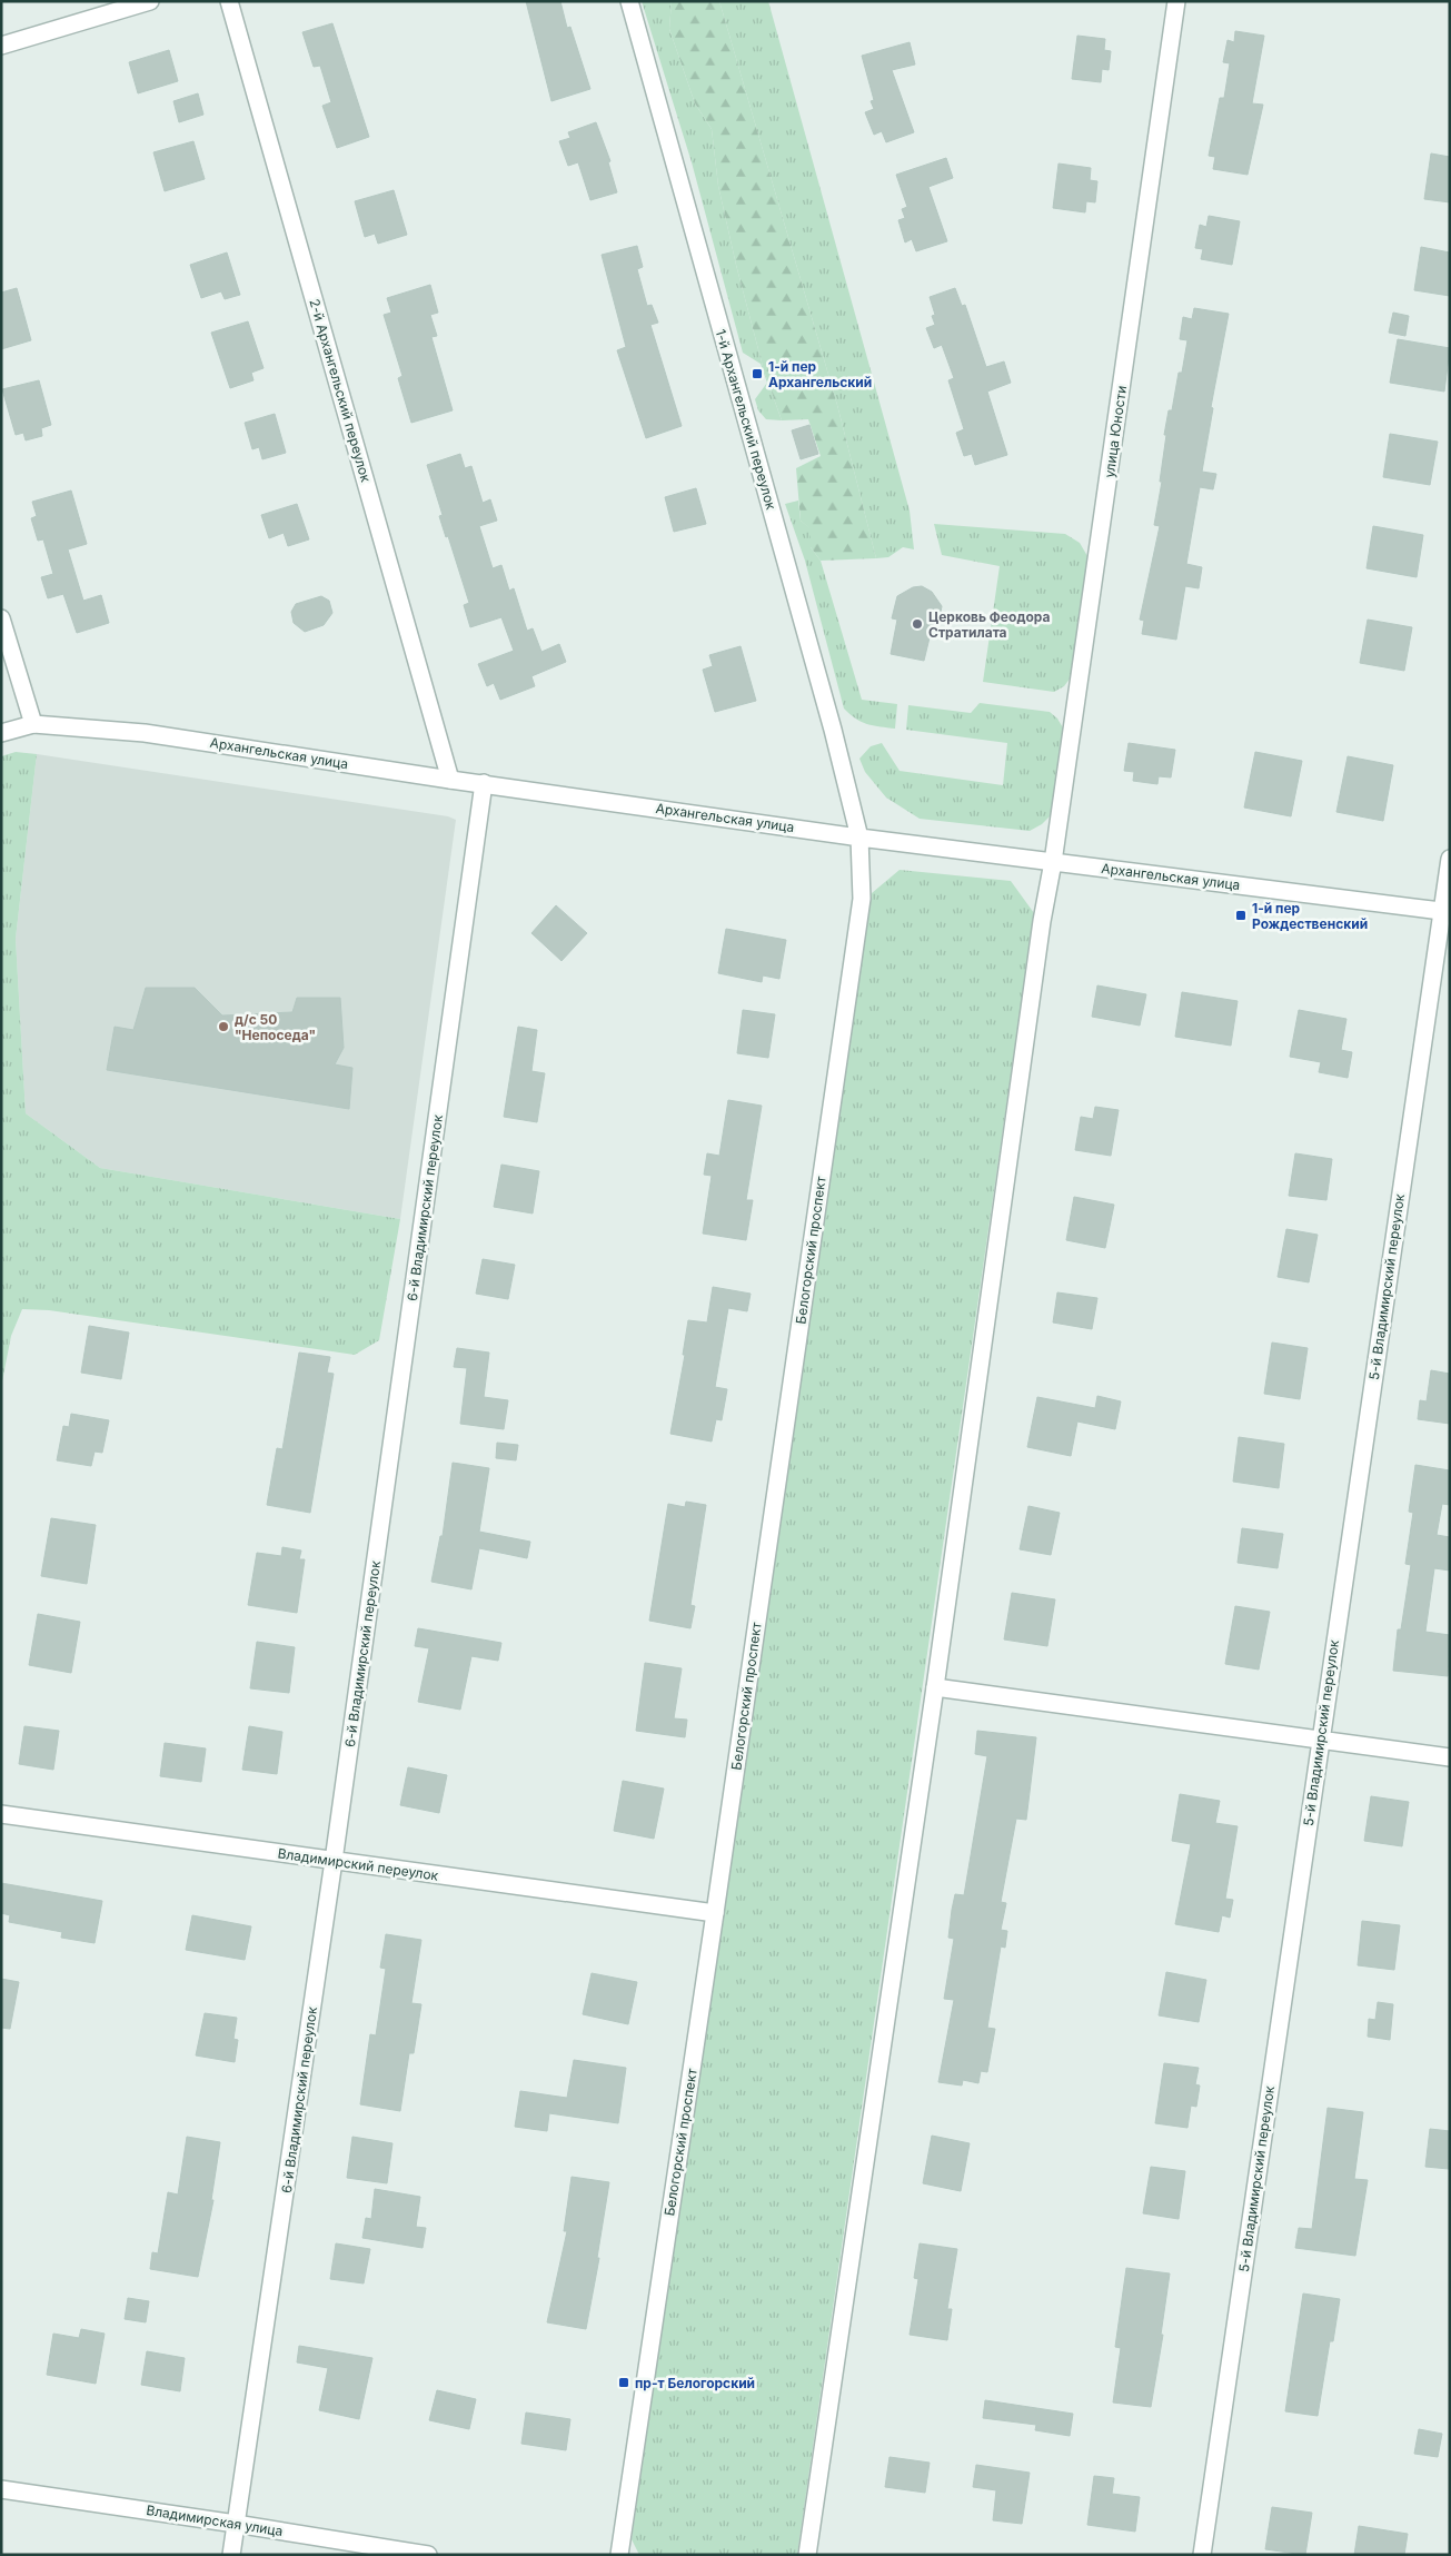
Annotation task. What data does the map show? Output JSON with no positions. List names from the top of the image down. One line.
{"streets":{"street":["2-й Архангельский переулок","1-й Архангельский переулок","улица Юности","Архангельская улица","6-й Владимирский переулок","Белогорский проспект","5-й Владимирский переулок","Владимирский переулок","Владимирская улица"]},"crossings":[["2-й Архангельский переулок","Архангельская улица"],["1-й Архангельский переулок","Архангельская улица"],["1-й Архангельский переулок","Белогорский проспект"],["улица Юности","Архангельская улица"],["Архангельская улица","6-й Владимирский переулок"],["Архангельская улица","Белогорский проспект"],["Архангельская улица","5-й Владимирский переулок"],["6-й Владимирский переулок","Владимирский переулок"],["6-й Владимирский переулок","Владимирская улица"],["Белогорский проспект","Владимирский переулок"]],"places":{"transit":["1-й пер Архангельский","1-й пер Рождественский","пр-т Белогорский"],"other":["Церковь Феодора Стратилата","д/с 50 \"Непоседа\""]}}
